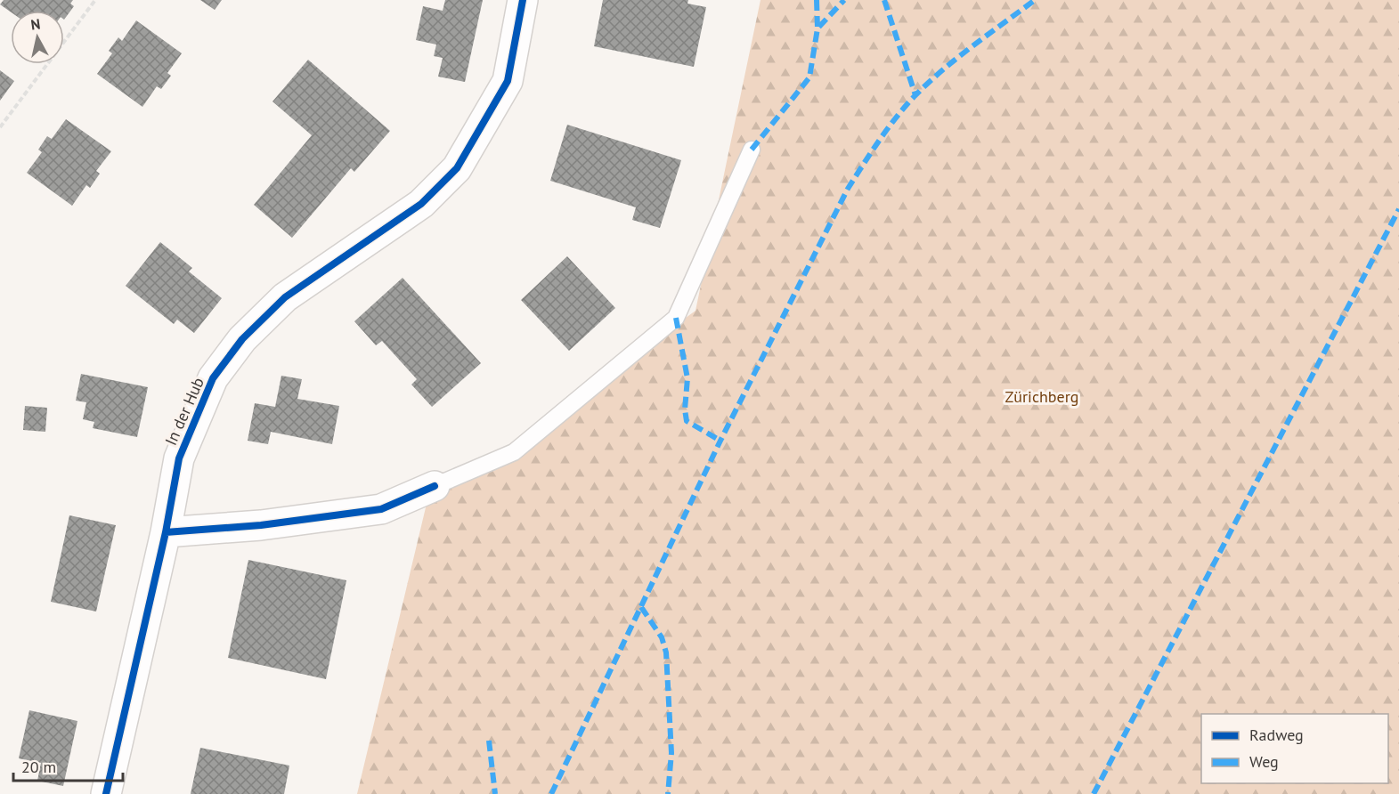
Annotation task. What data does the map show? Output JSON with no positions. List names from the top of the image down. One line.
{"streets":{"street":["In der Hub"]},"parks":["Zürichberg"],"legend":["Radweg","Weg"],"scale_bar":"20 m","north":"top"}
